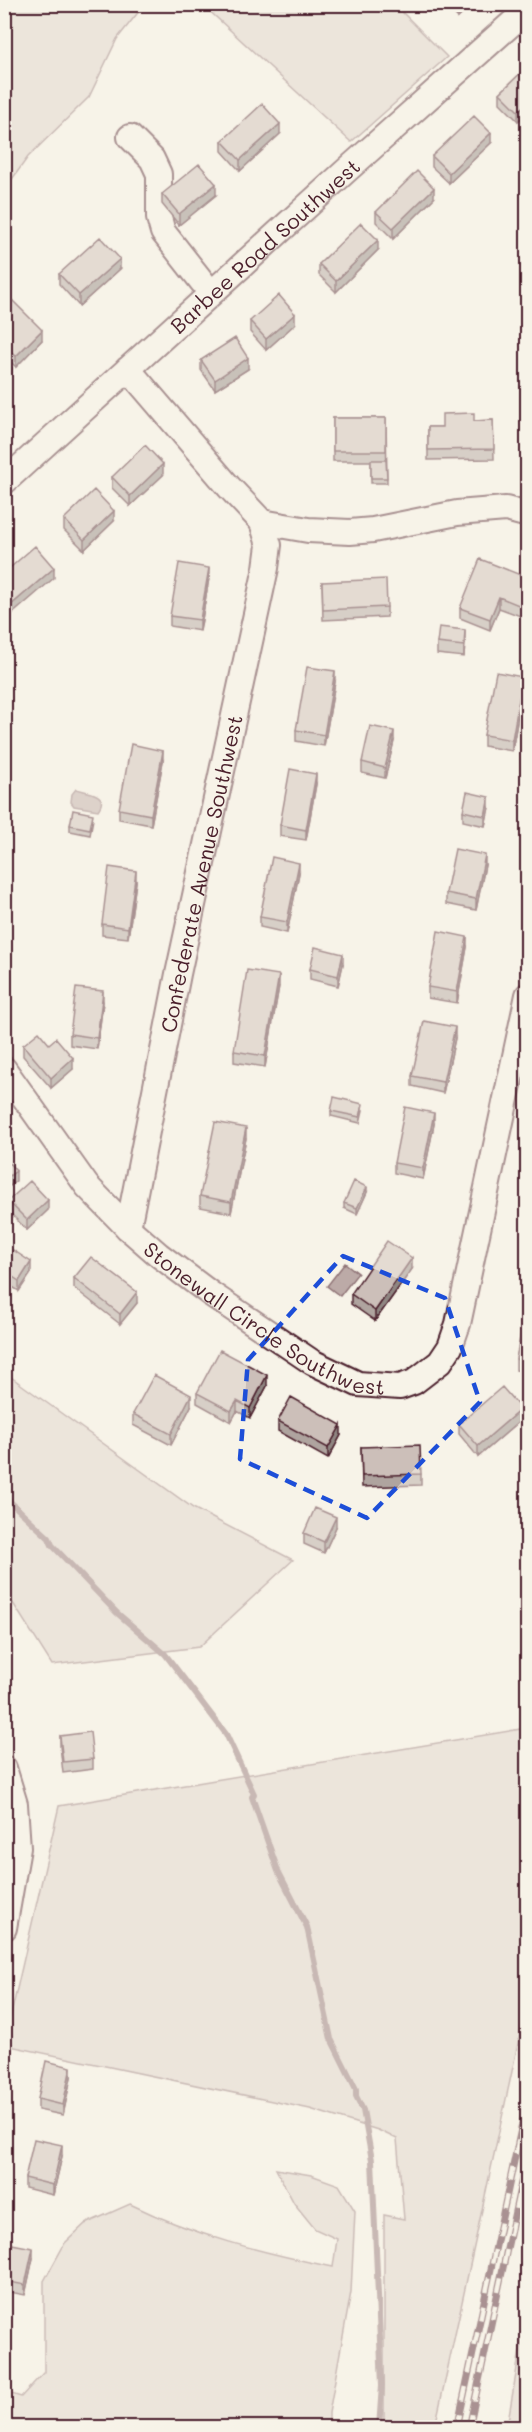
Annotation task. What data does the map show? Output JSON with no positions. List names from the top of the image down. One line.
{"streets":{"street":["Barbee Road Southwest","Confederate Avenue Southwest","Stonewall Circle Southwest"]},"crossings":[["Confederate Avenue Southwest","Stonewall Circle Southwest"]]}
